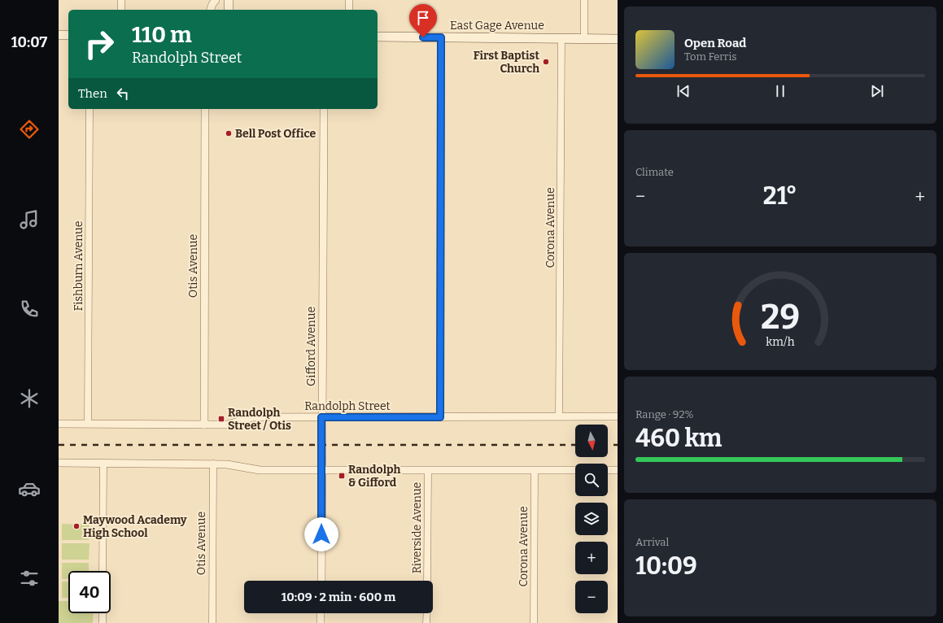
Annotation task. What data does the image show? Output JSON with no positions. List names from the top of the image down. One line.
{"streets":{"main road":["East Gage Avenue"],"street":["Corona Avenue","Fishburn Avenue","Otis Avenue","Gifford Avenue","Randolph Street","Riverside Avenue"]},"crossings":[["East Gage Avenue","Corona Avenue"],["Corona Avenue","Randolph Street"],["Fishburn Avenue","Randolph Street"],["Otis Avenue","Randolph Street"],["Gifford Avenue","Randolph Street"]],"places":{"other":["First Baptist Church","Bell Post Office","Maywood Academy High School"],"transit":["Randolph Street / Otis","Randolph & Gifford"]},"north":"bottom","page":{"tabs":"10:07","turn":["110 m","Randolph Street"],"song":["Open Road","Tom Ferris"],"then":"Then","tile":["Climate",["Range · 92%","460 km"],["Arrival","10:09"]],"heat":["−","21°","+"],"map_buttons":["+","−"],"limit":"40","trip":"10:09 · 2 min · 600 m","gauge":["29","km/h"]}}
